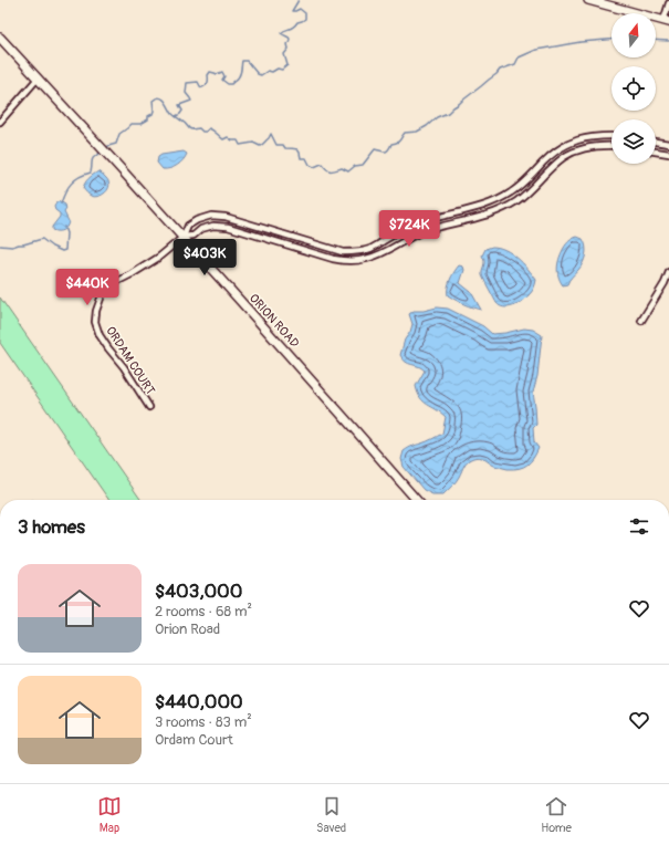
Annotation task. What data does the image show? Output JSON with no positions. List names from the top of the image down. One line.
{"streets":{"main road":["ORION ROAD"],"street":["ORDAM COURT"]},"crossings":[["ORION ROAD","ORDAM COURT"]],"north":"top","page":{"price":["$724K","$403K","$440K"],"heading":"3 homes","list":[{"name":"$403,000","note":"2 rooms · 68 m² · Orion Road"},{"name":"$440,000","note":"3 rooms · 83 m² · Ordam Court"}],"tabs":["Map","Saved","Home"]}}
